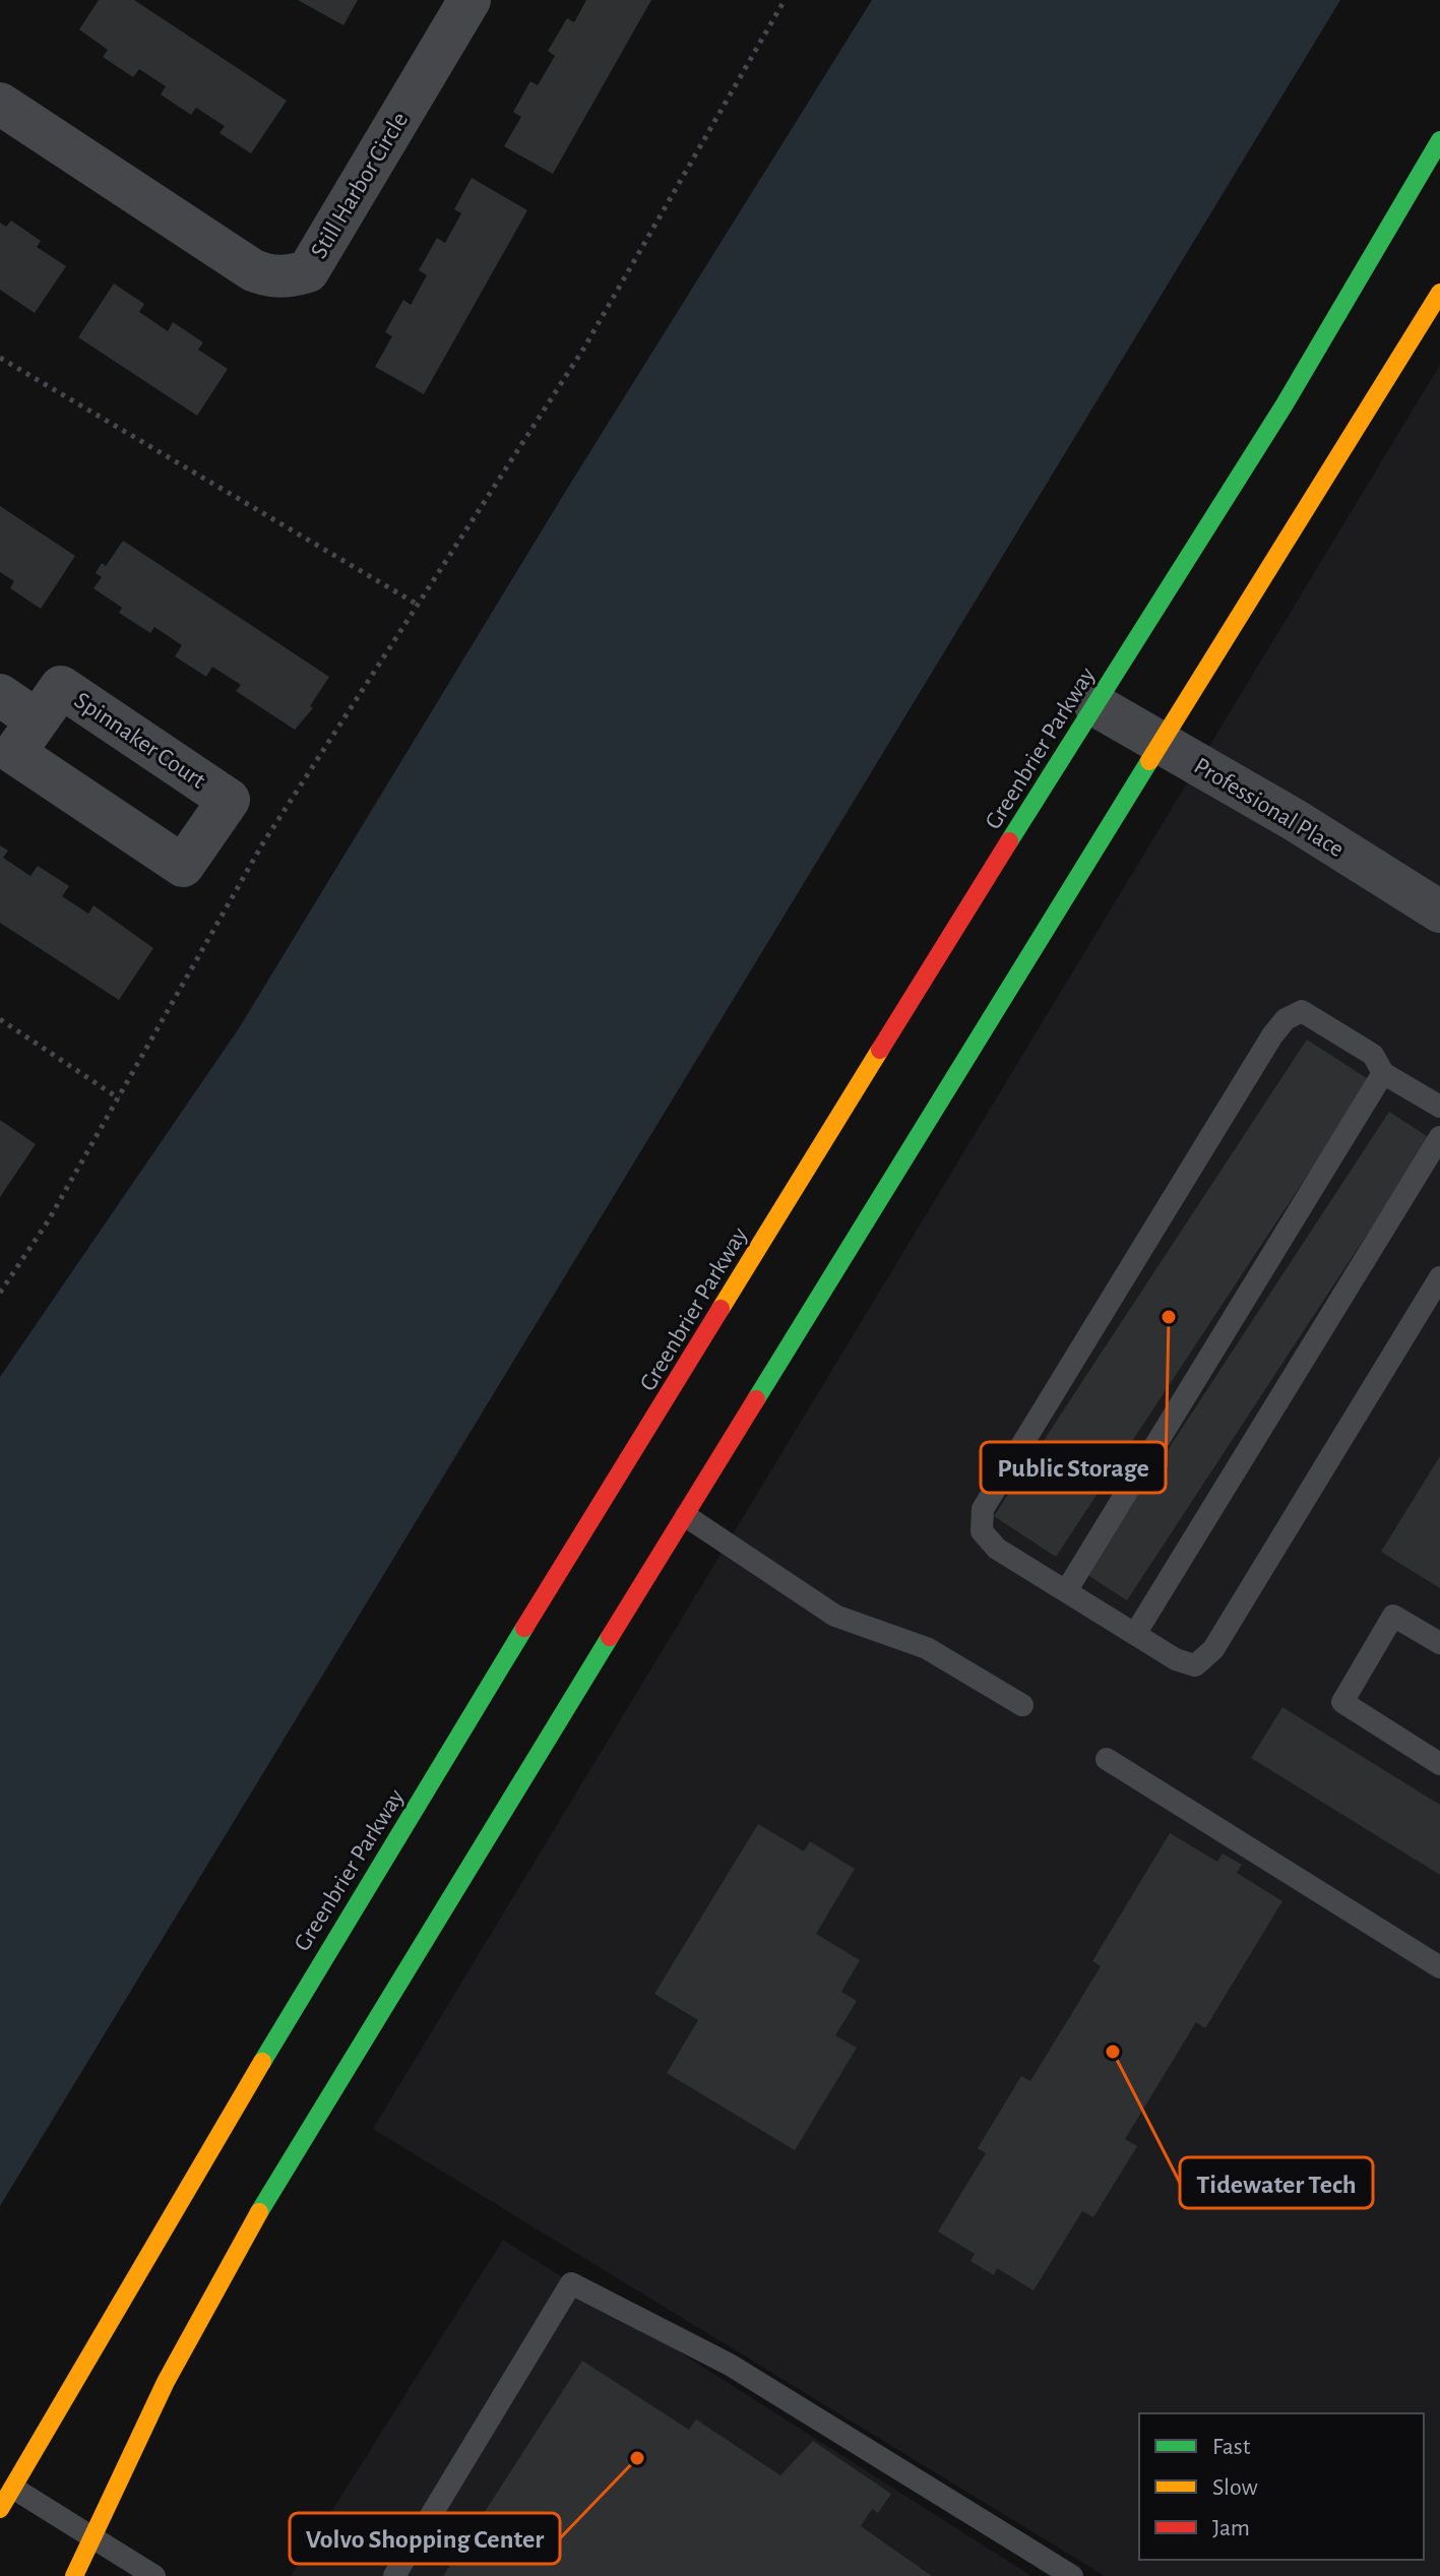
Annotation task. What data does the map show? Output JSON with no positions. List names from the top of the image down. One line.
{"streets":{"main road":["Greenbrier Parkway"],"street":["Still Harbor Circle","Spinnaker Court","Professional Place"]},"crossings":[["Greenbrier Parkway","Professional Place"]],"places":["Public Storage","Tidewater Tech","Volvo Shopping Center"],"legend":["Fast","Slow","Jam"]}
